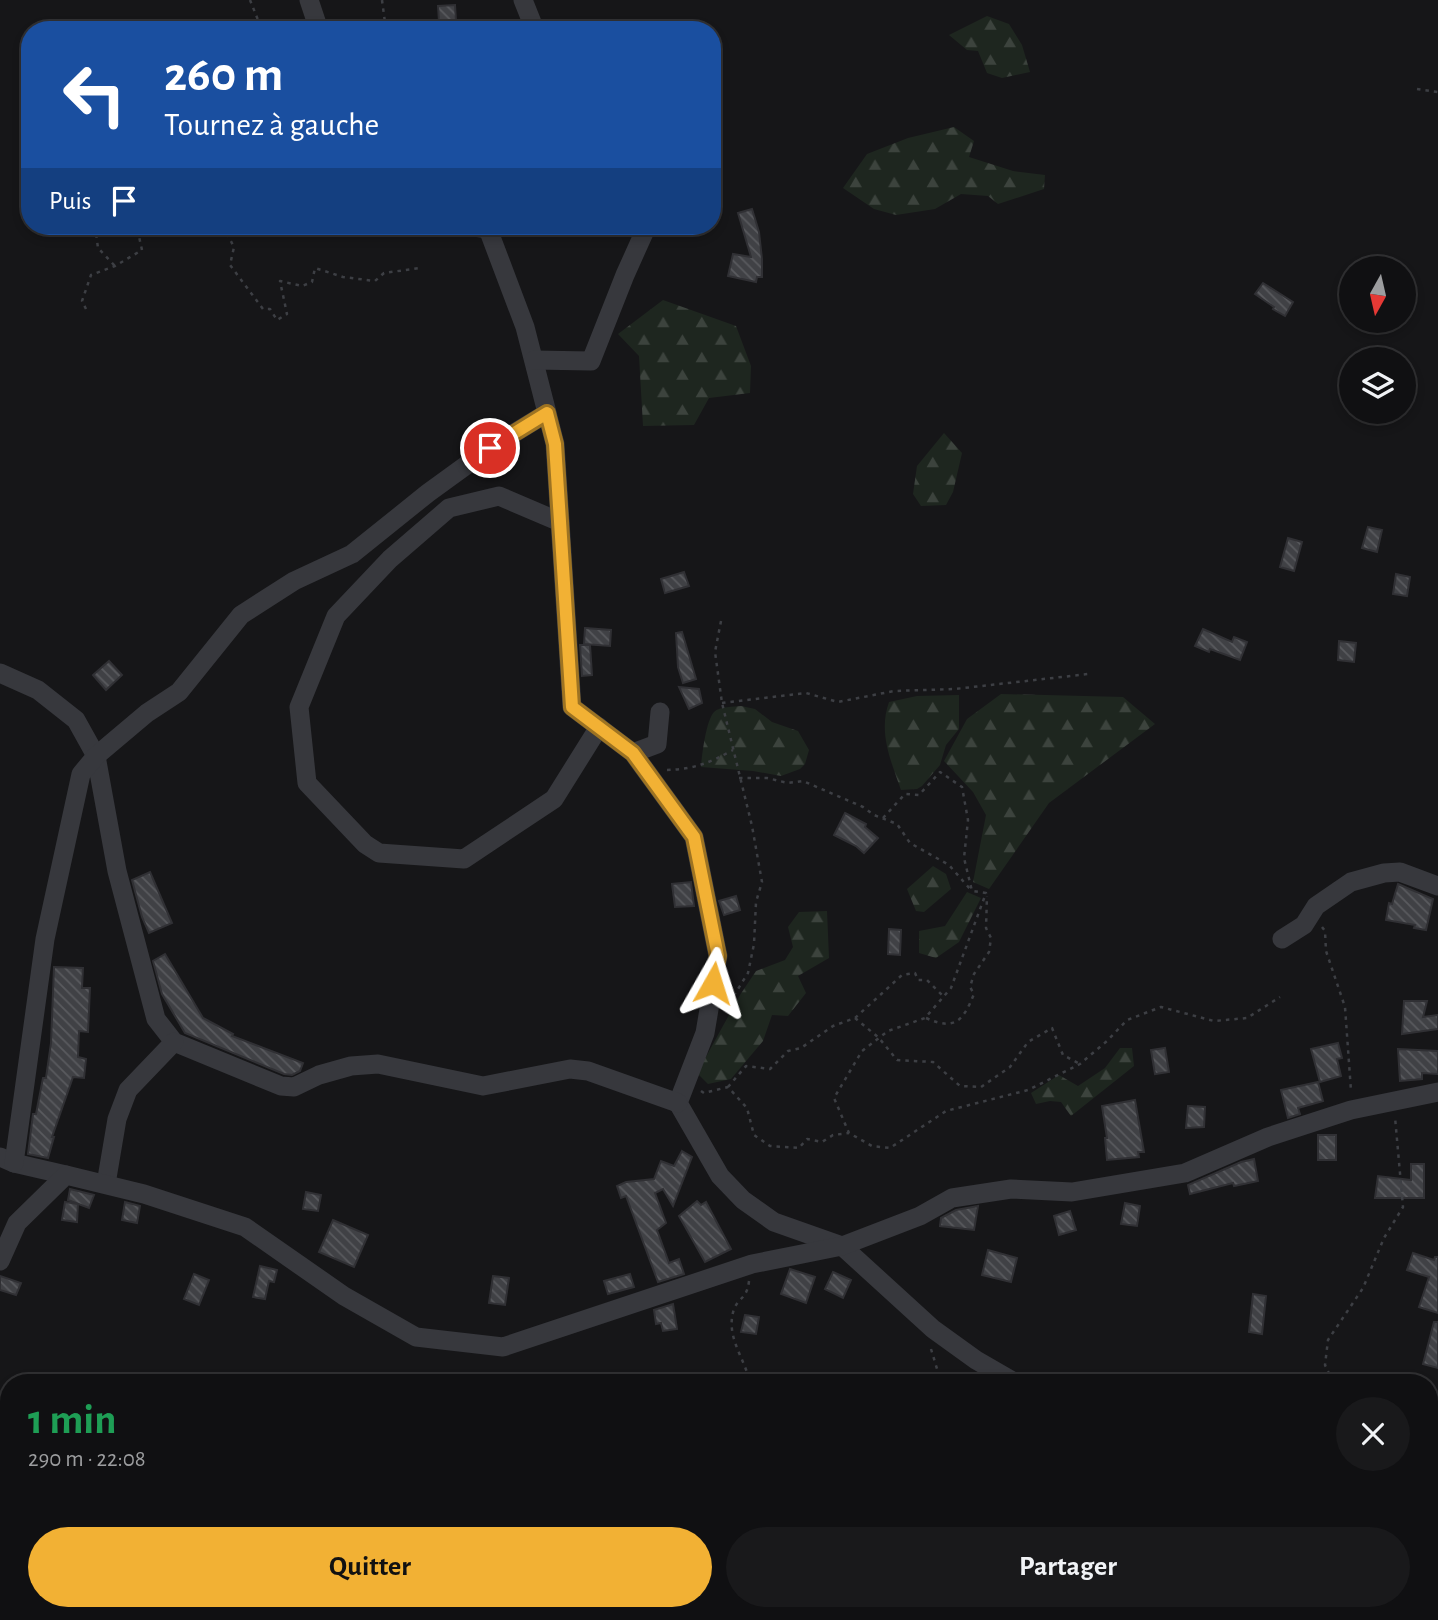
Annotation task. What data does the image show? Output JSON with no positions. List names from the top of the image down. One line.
{"north":"bottom","page":{"turn":["260 m","Tournez à gauche"],"then":"Puis","heading":["1 min","290 m · 22:08"],"buttons":["Quitter","Partager"]}}
